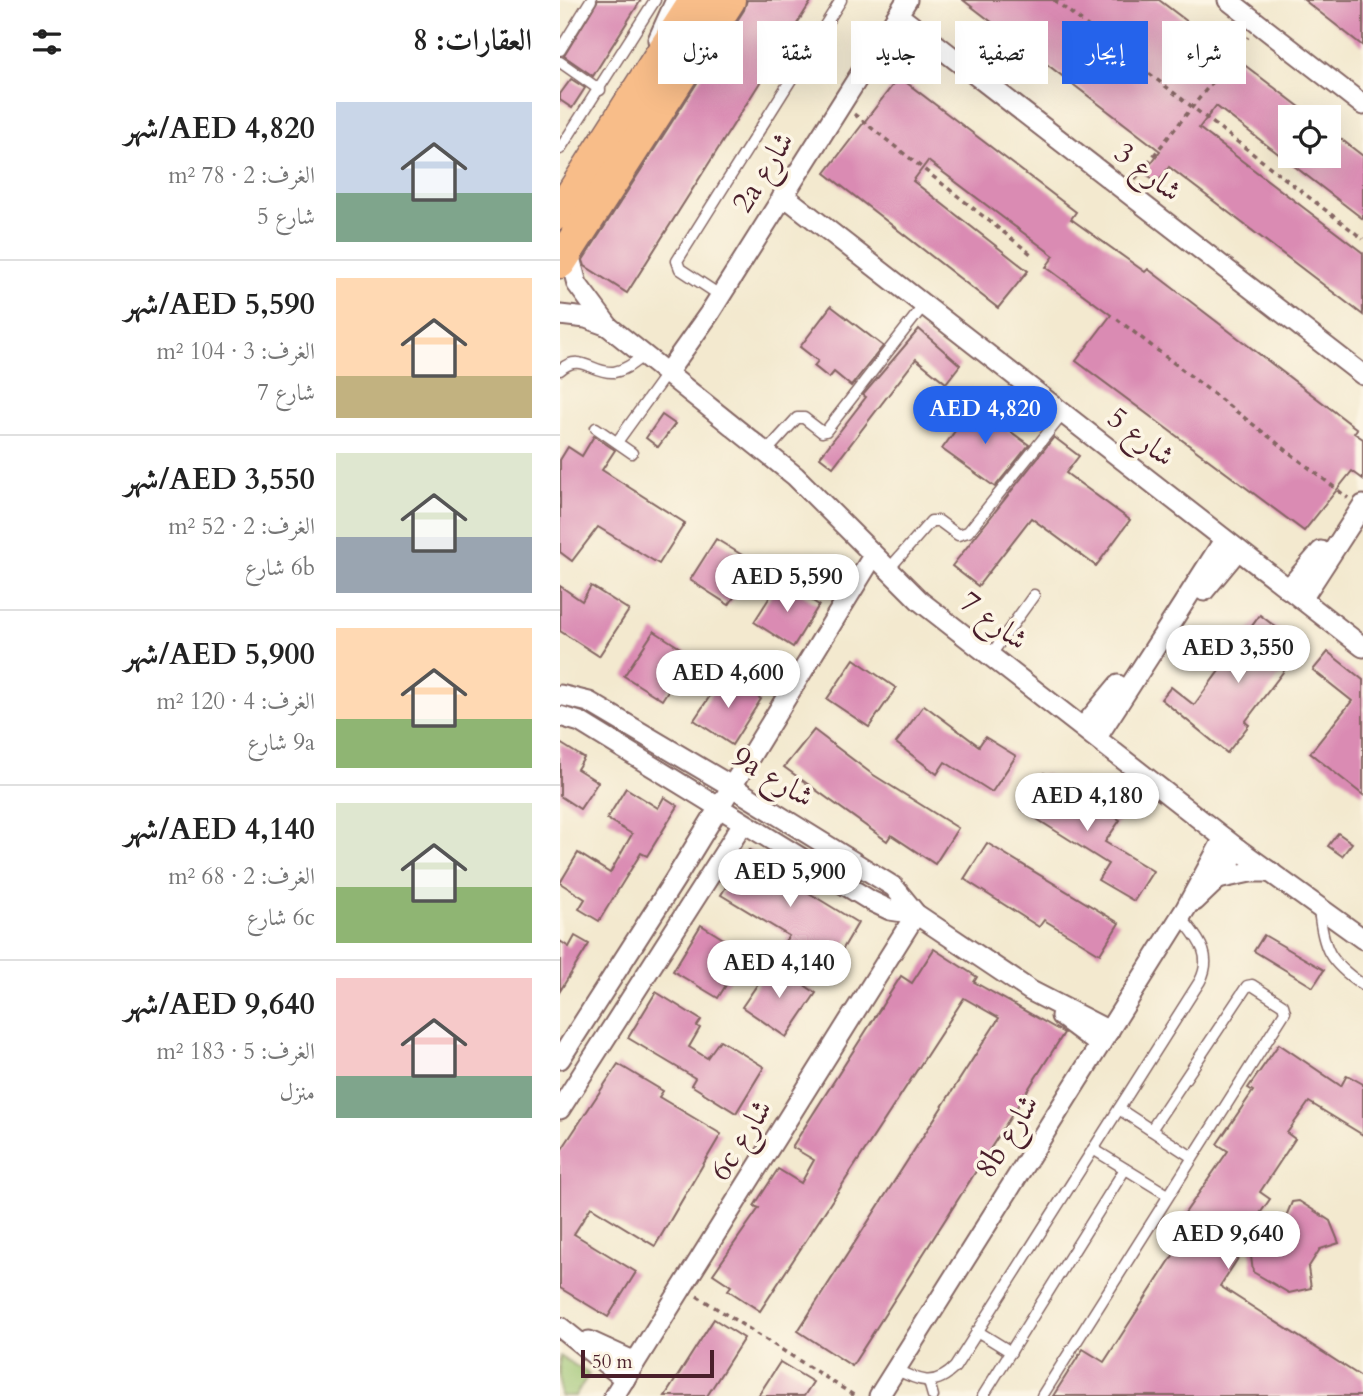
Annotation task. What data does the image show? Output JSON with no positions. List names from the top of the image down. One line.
{"streets":{"street":["2a شارع","شارع 3","شارع 5","شارع 7","9a شارع","8b شارع","6c شارع"]},"crossings":[["2a شارع","شارع 3"],["2a شارع","شارع 5"],["2a شارع","شارع 7"],["شارع 7","8b شارع"],["9a شارع","8b شارع"],["9a شارع","6c شارع"]],"scale_bar":"50 m","page":{"heading":"العقارات: 8","chip":["شراء","إيجار","تصفية","جديد","شقة","منزل"],"list":[{"name":"AED 4,820/شهر","note":"الغرف: 2 · 78 m² · شارع 5"},{"name":"AED 5,590/شهر","note":"الغرف: 3 · 104 m² · شارع 7"},{"name":"AED 3,550/شهر","note":"الغرف: 2 · 52 m² · 6b شارع"},{"name":"AED 5,900/شهر","note":"الغرف: 4 · 120 m² · 9a شارع"},{"name":"AED 4,140/شهر","note":"الغرف: 2 · 68 m² · 6c شارع"},{"name":"AED 9,640/شهر","note":"الغرف: 5 · 183 m² · منزل"}],"price":["AED 4,820","AED 5,590","AED 3,550","AED 4,600","AED 4,180","AED 5,900","AED 4,140","AED 9,640"],"scale":"50 m"}}
